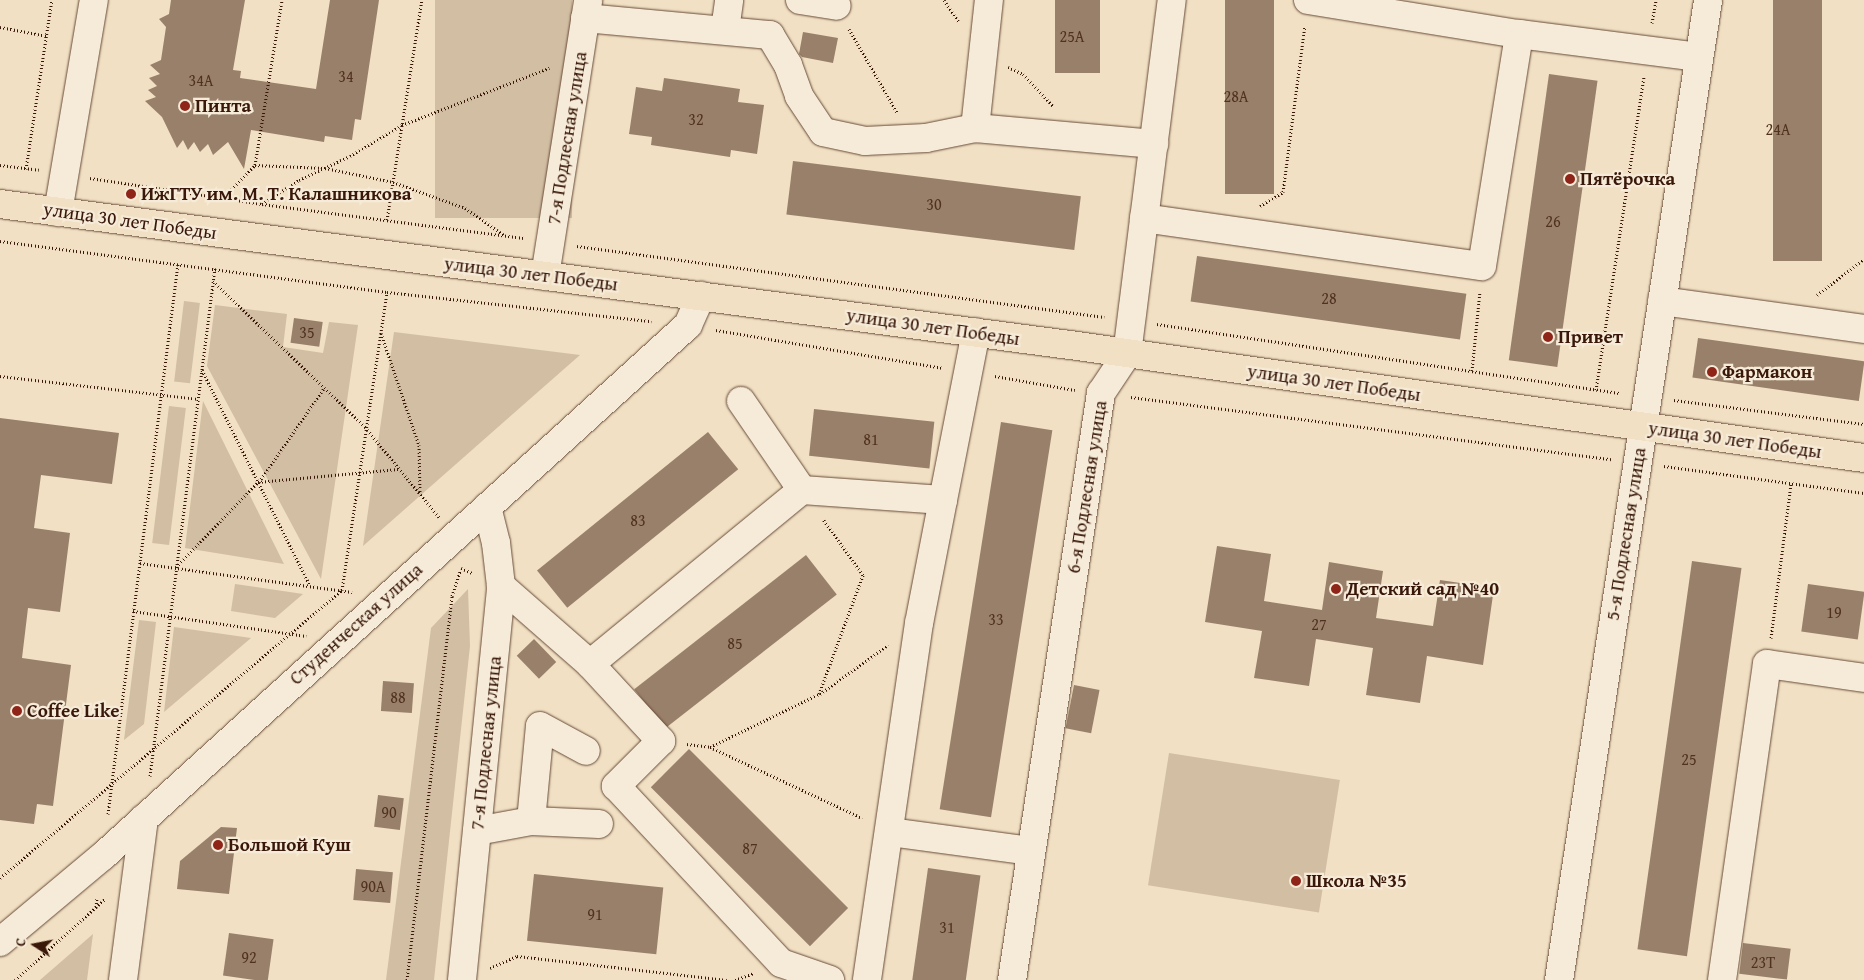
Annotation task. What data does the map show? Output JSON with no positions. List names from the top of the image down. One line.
{"streets":{"main road":["улица 30 лет Победы"],"street":["7-я Подлесная улица","6-я Подлесная улица","5-я Подлесная улица","Студенческая улица"]},"crossings":[["7-я Подлесная улица","улица 30 лет Победы"],["7-я Подлесная улица","Студенческая улица"],["улица 30 лет Победы","6-я Подлесная улица"],["улица 30 лет Победы","5-я Подлесная улица"],["улица 30 лет Победы","Студенческая улица"]],"places":["Пинта","Пятёрочка","ИжГТУ им. М. Т. Калашникова","Привет","Фармакон","Детский сад №40","Coffee Like","Большой Куш","Школа №35"],"house_numbers":["25А","34","34А","28А","32","24А","30","26","28","35","81","83","19","33","27","85","88","25","90","87","90А","91","31","92","23Т"],"north":"left"}
